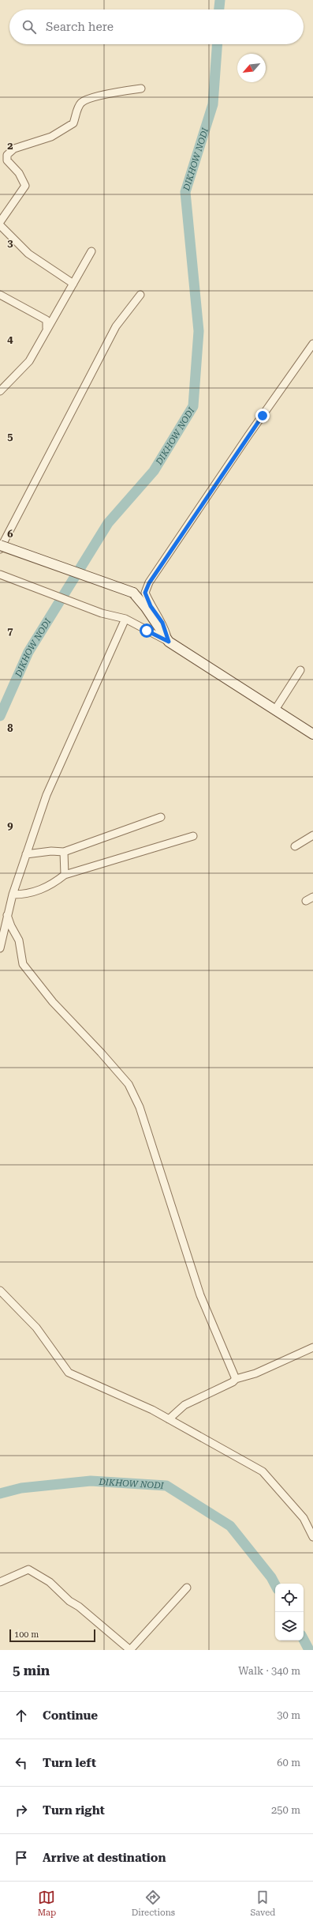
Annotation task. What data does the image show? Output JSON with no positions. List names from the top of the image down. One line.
{"water":["DIKHOW NODI"],"scale_bar":"100 m","north":"bottom left","page":{"search":"Search here","scale":"100 m","heading":["5 min","Walk · 340 m"],"list":[["Continue","30 m"],["Turn left","60 m"],["Turn right","250 m"],"Arrive at destination"],"nav":["Map","Directions","Saved"]},"grid":{"rows":["2","3","4","5","6","7","8","9"]}}
